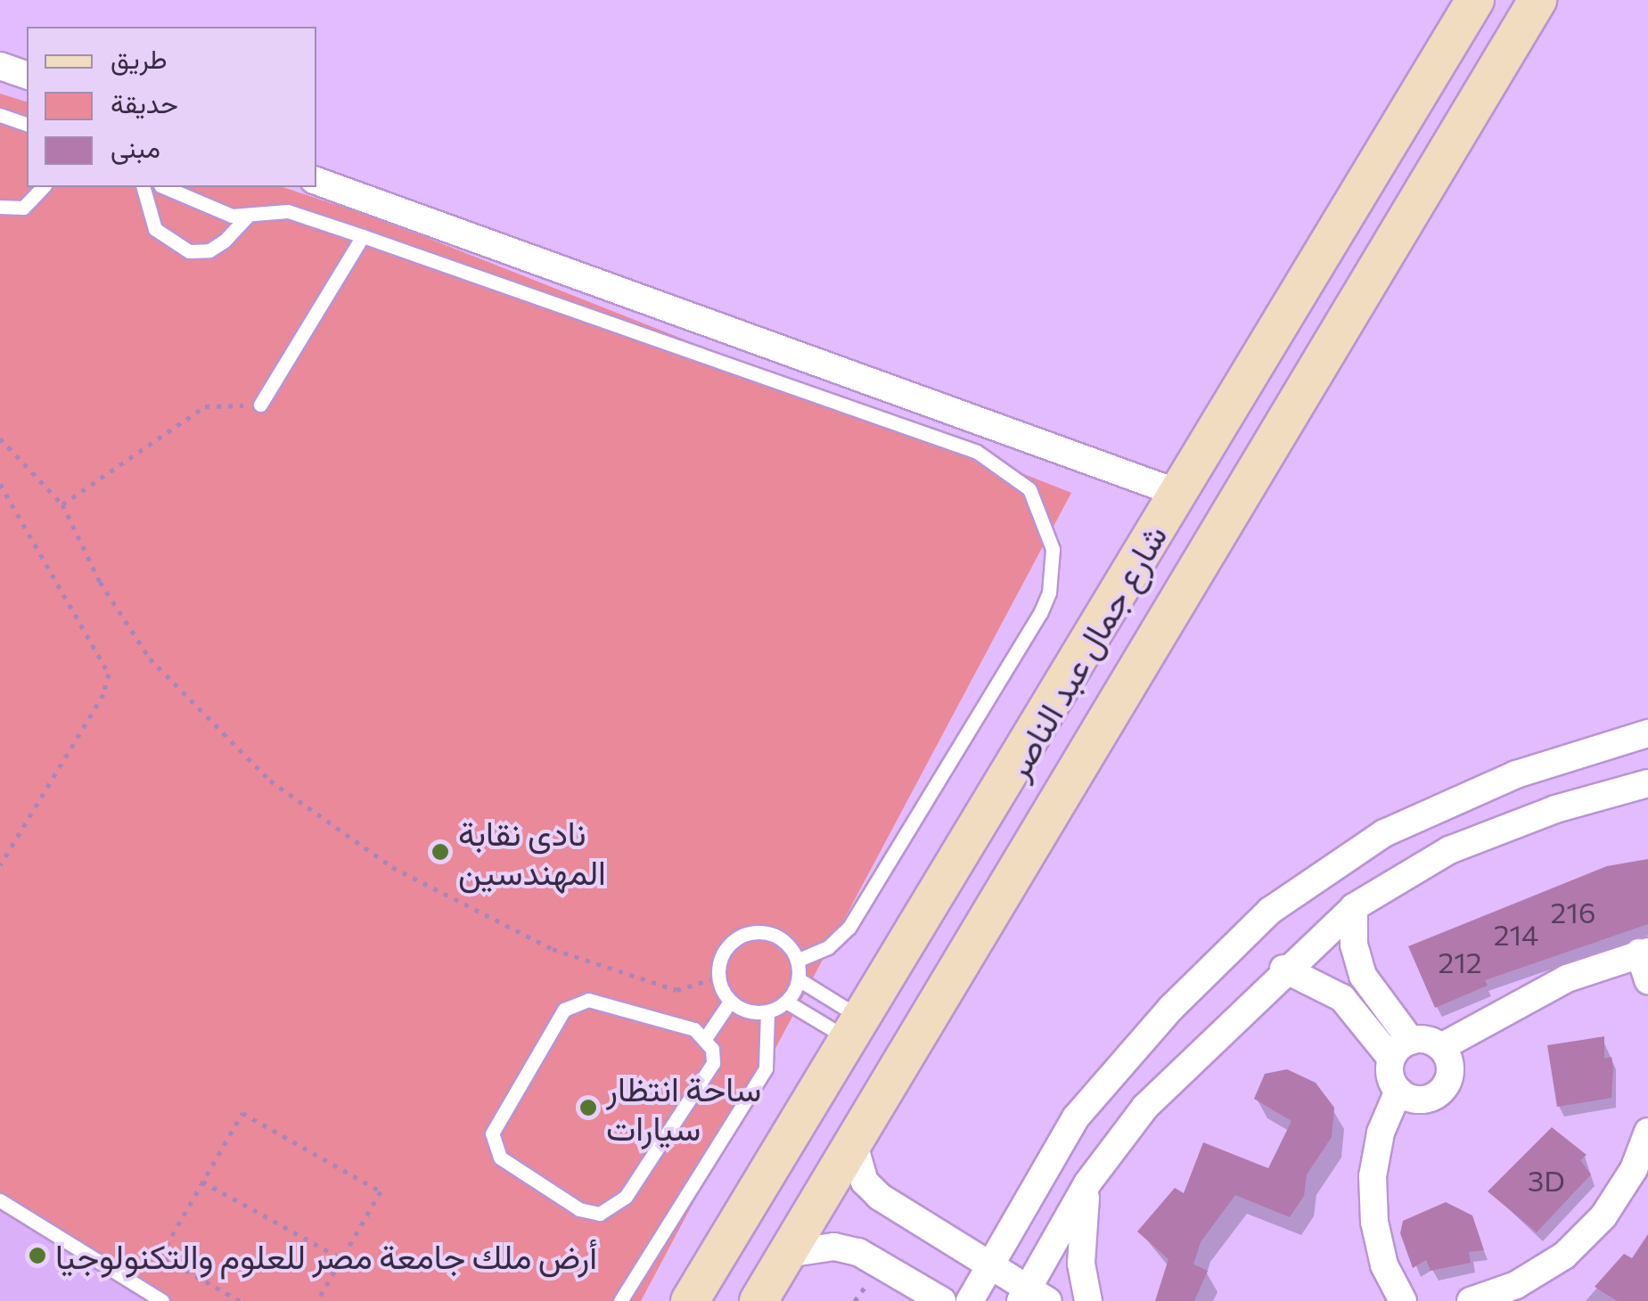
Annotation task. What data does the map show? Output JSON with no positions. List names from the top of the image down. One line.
{"streets":{"main road":["شارع جمال عبد الناصر"]},"places":["نادى نقابة المهندسين","ساحة انتظار سيارات","أرض ملك جامعة مصر للعلوم والتكنولوجيا"],"house_numbers":["216","214","212","3D"],"legend":["طريق","حديقة","مبنى"]}
